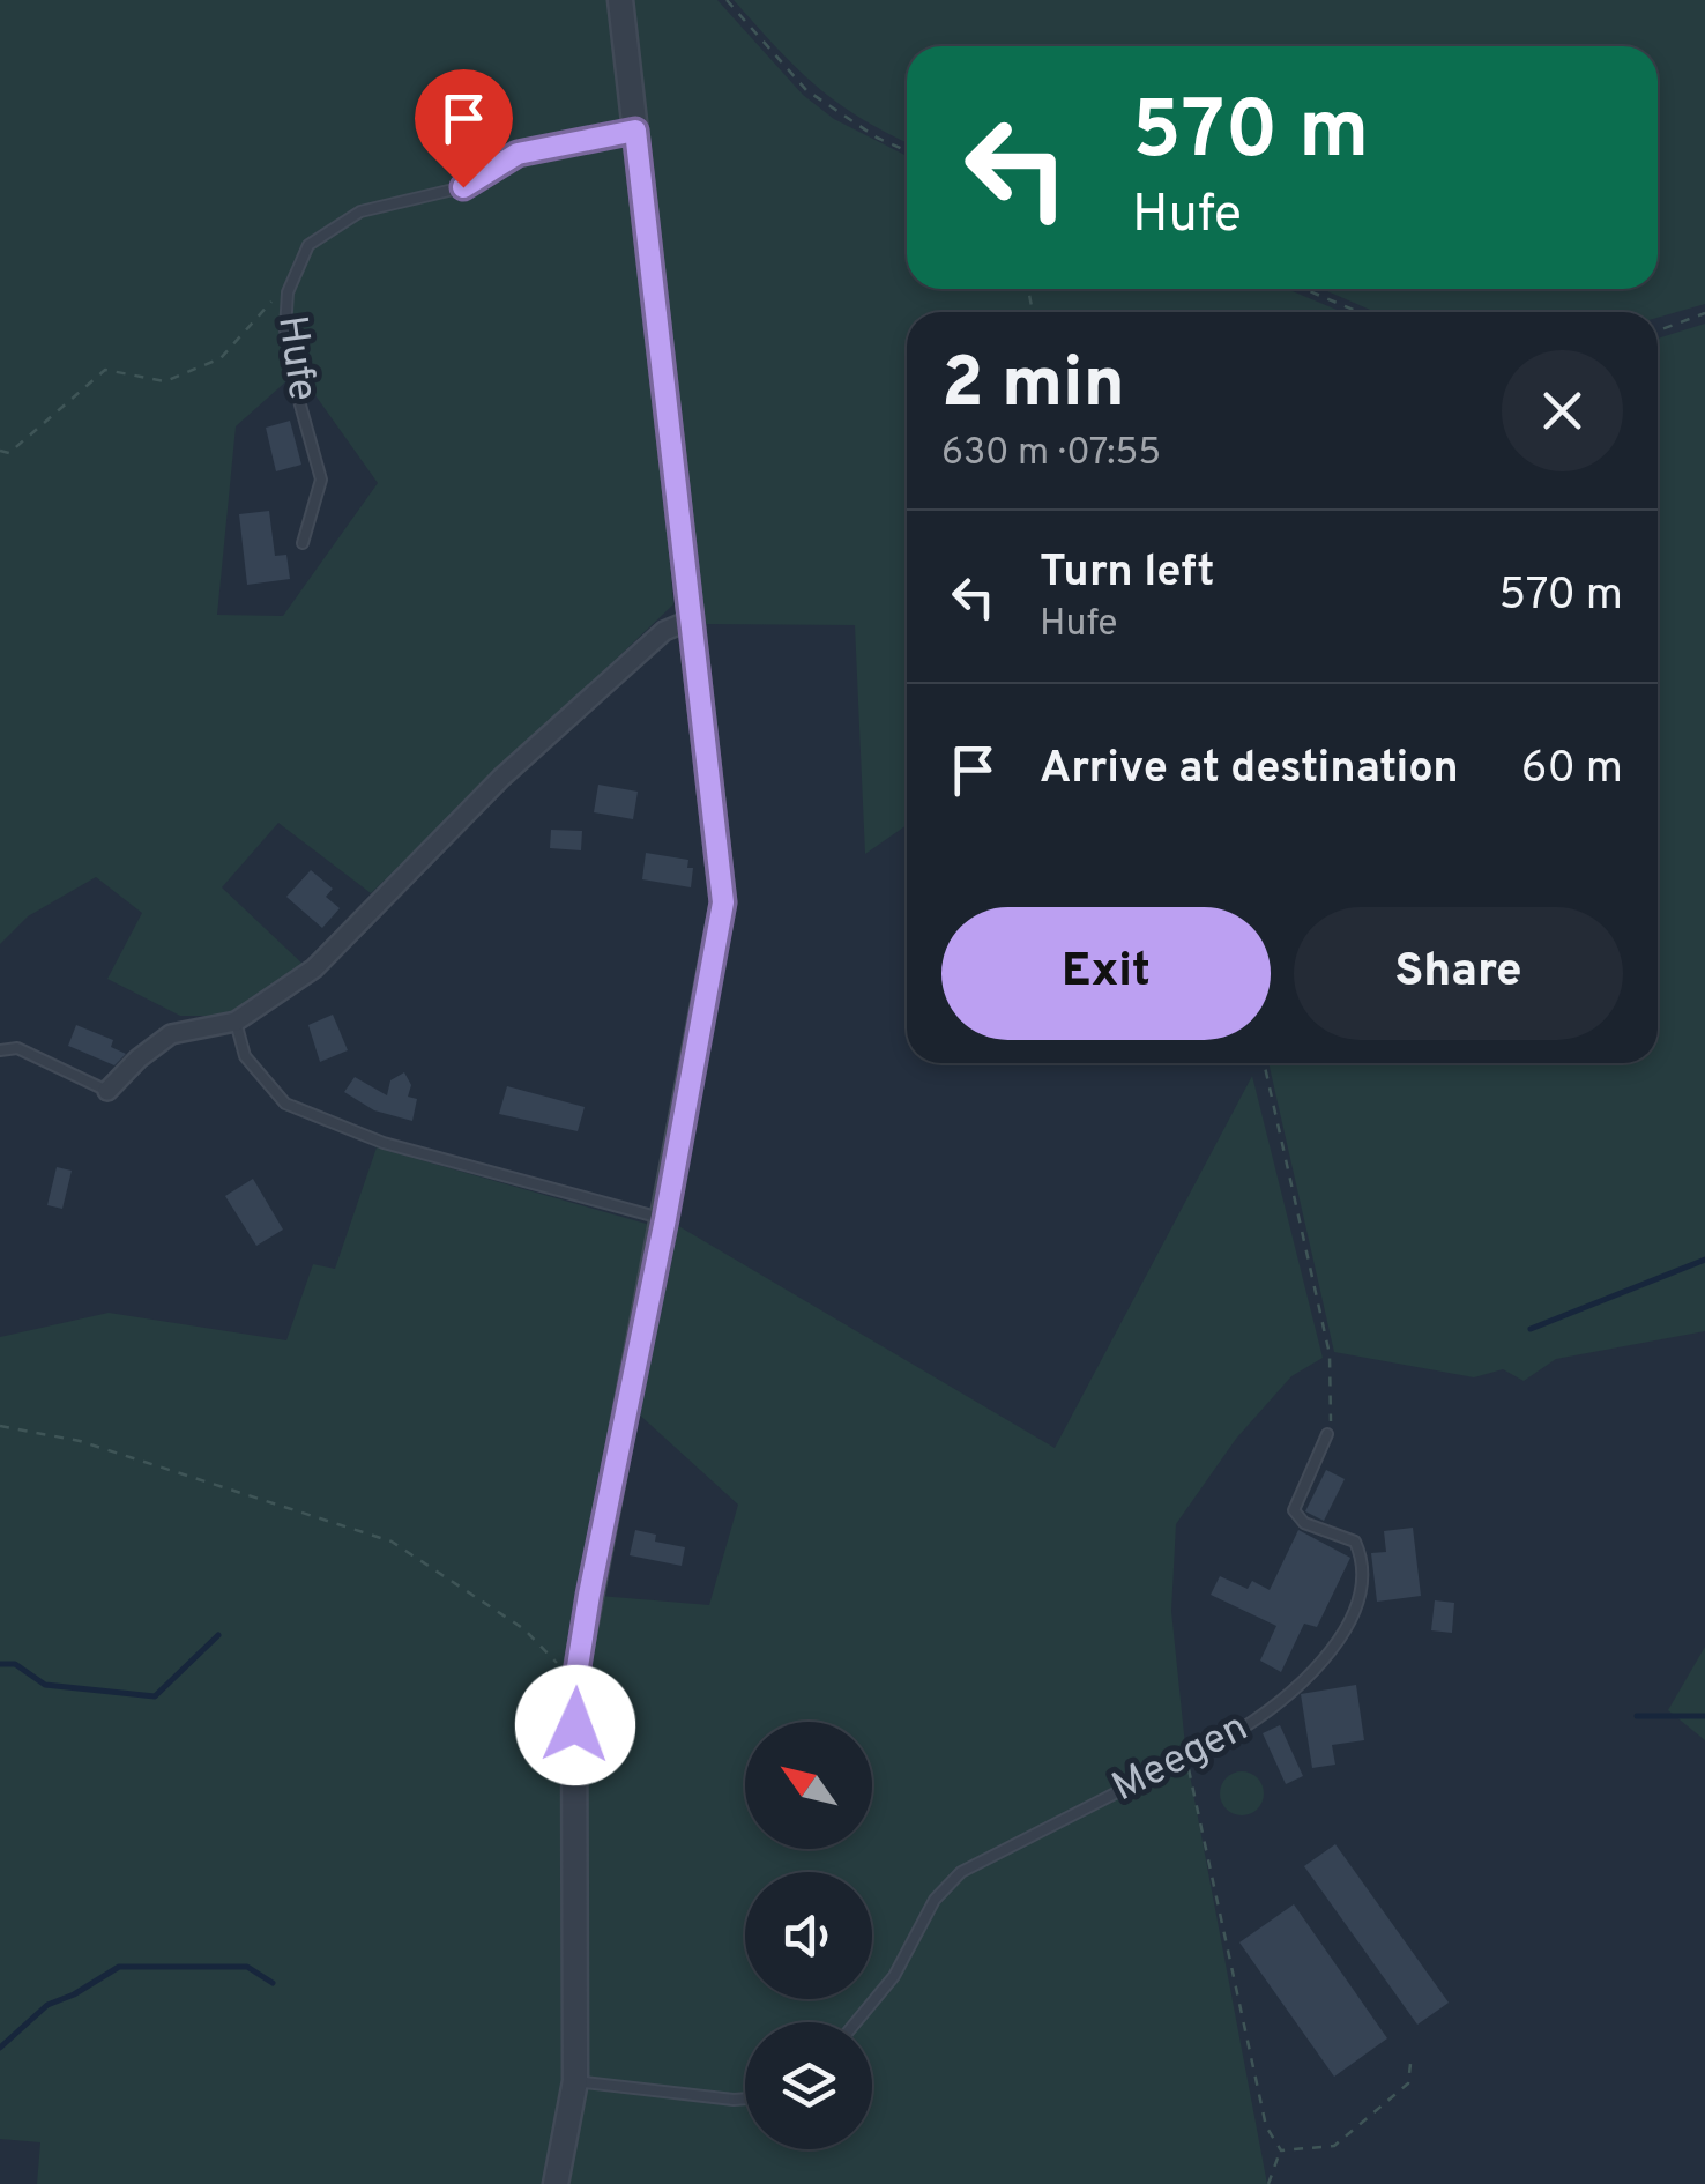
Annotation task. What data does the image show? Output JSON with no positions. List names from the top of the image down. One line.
{"streets":{"lane":["Hufe","Meegen"]},"north":"top left","page":{"turn":["570 m","Hufe"],"heading":["2 min","630 m · 07:55"],"list":[{"name":"Turn left","note":"Hufe","value":"570 m"},{"name":"Arrive at destination","value":"60 m"}],"buttons":["Exit","Share"]}}
